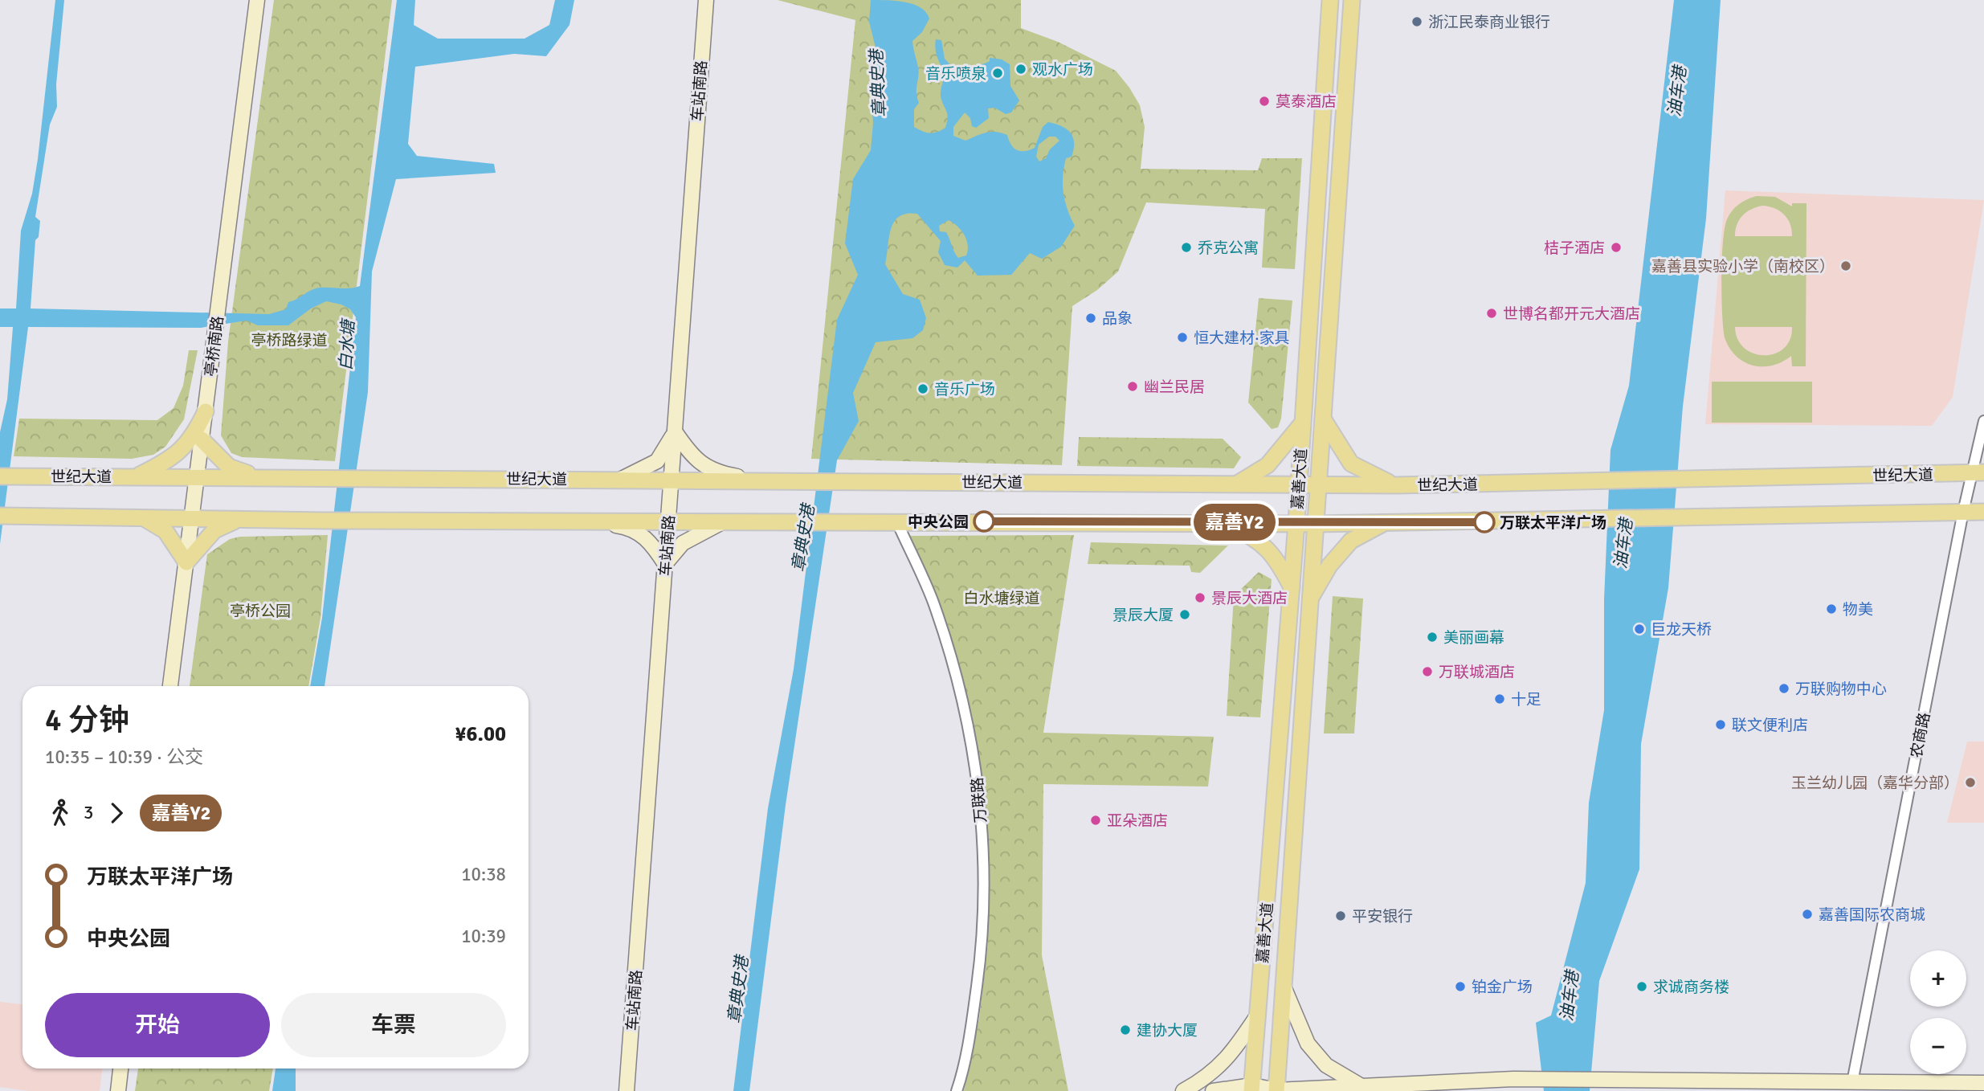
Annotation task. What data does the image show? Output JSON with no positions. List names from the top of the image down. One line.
{"streets":{"main road":["世纪大道","嘉善大道"],"street":["车站南路","亭桥南路","农商路","万联路"]},"crossings":[["车站南路","世纪大道"],["亭桥南路","世纪大道"],["世纪大道","嘉善大道"],["世纪大道","农商路"]],"water":["章典史港","油车港","白水塘"],"parks":["亭桥路绿道","白水塘绿道","亭桥公园"],"places":["浙江民泰商业银行","观水广场","音乐喷泉","莫泰酒店","乔克公寓","桔子酒店","嘉善县实验小学（南校区）","世博名都开元大酒店","品象","恒大建材·家具","幽兰民居","音乐广场","中央公园","万联太平洋广场","景辰大酒店","物美","景辰大厦","巨龙天桥","美丽画幕","万联城酒店","万联购物中心","十足","联文便利店","玉兰幼儿园（嘉华分部）","亚朵酒店","嘉善国际农商城","平安银行","铂金广场","求诚商务楼","建协大厦"],"lines":["bus line 嘉善Y2"],"page":{"on_map":"嘉善Y2","heading":["4 分钟","10:35 – 10:39 · 公交","¥6.00"],"legs":["3","嘉善Y2"],"list":[{"name":"万联太平洋广场","value":"10:38"},{"name":"中央公园","value":"10:39"}],"map_buttons":["+","−"],"buttons":["开始","车票"]}}
